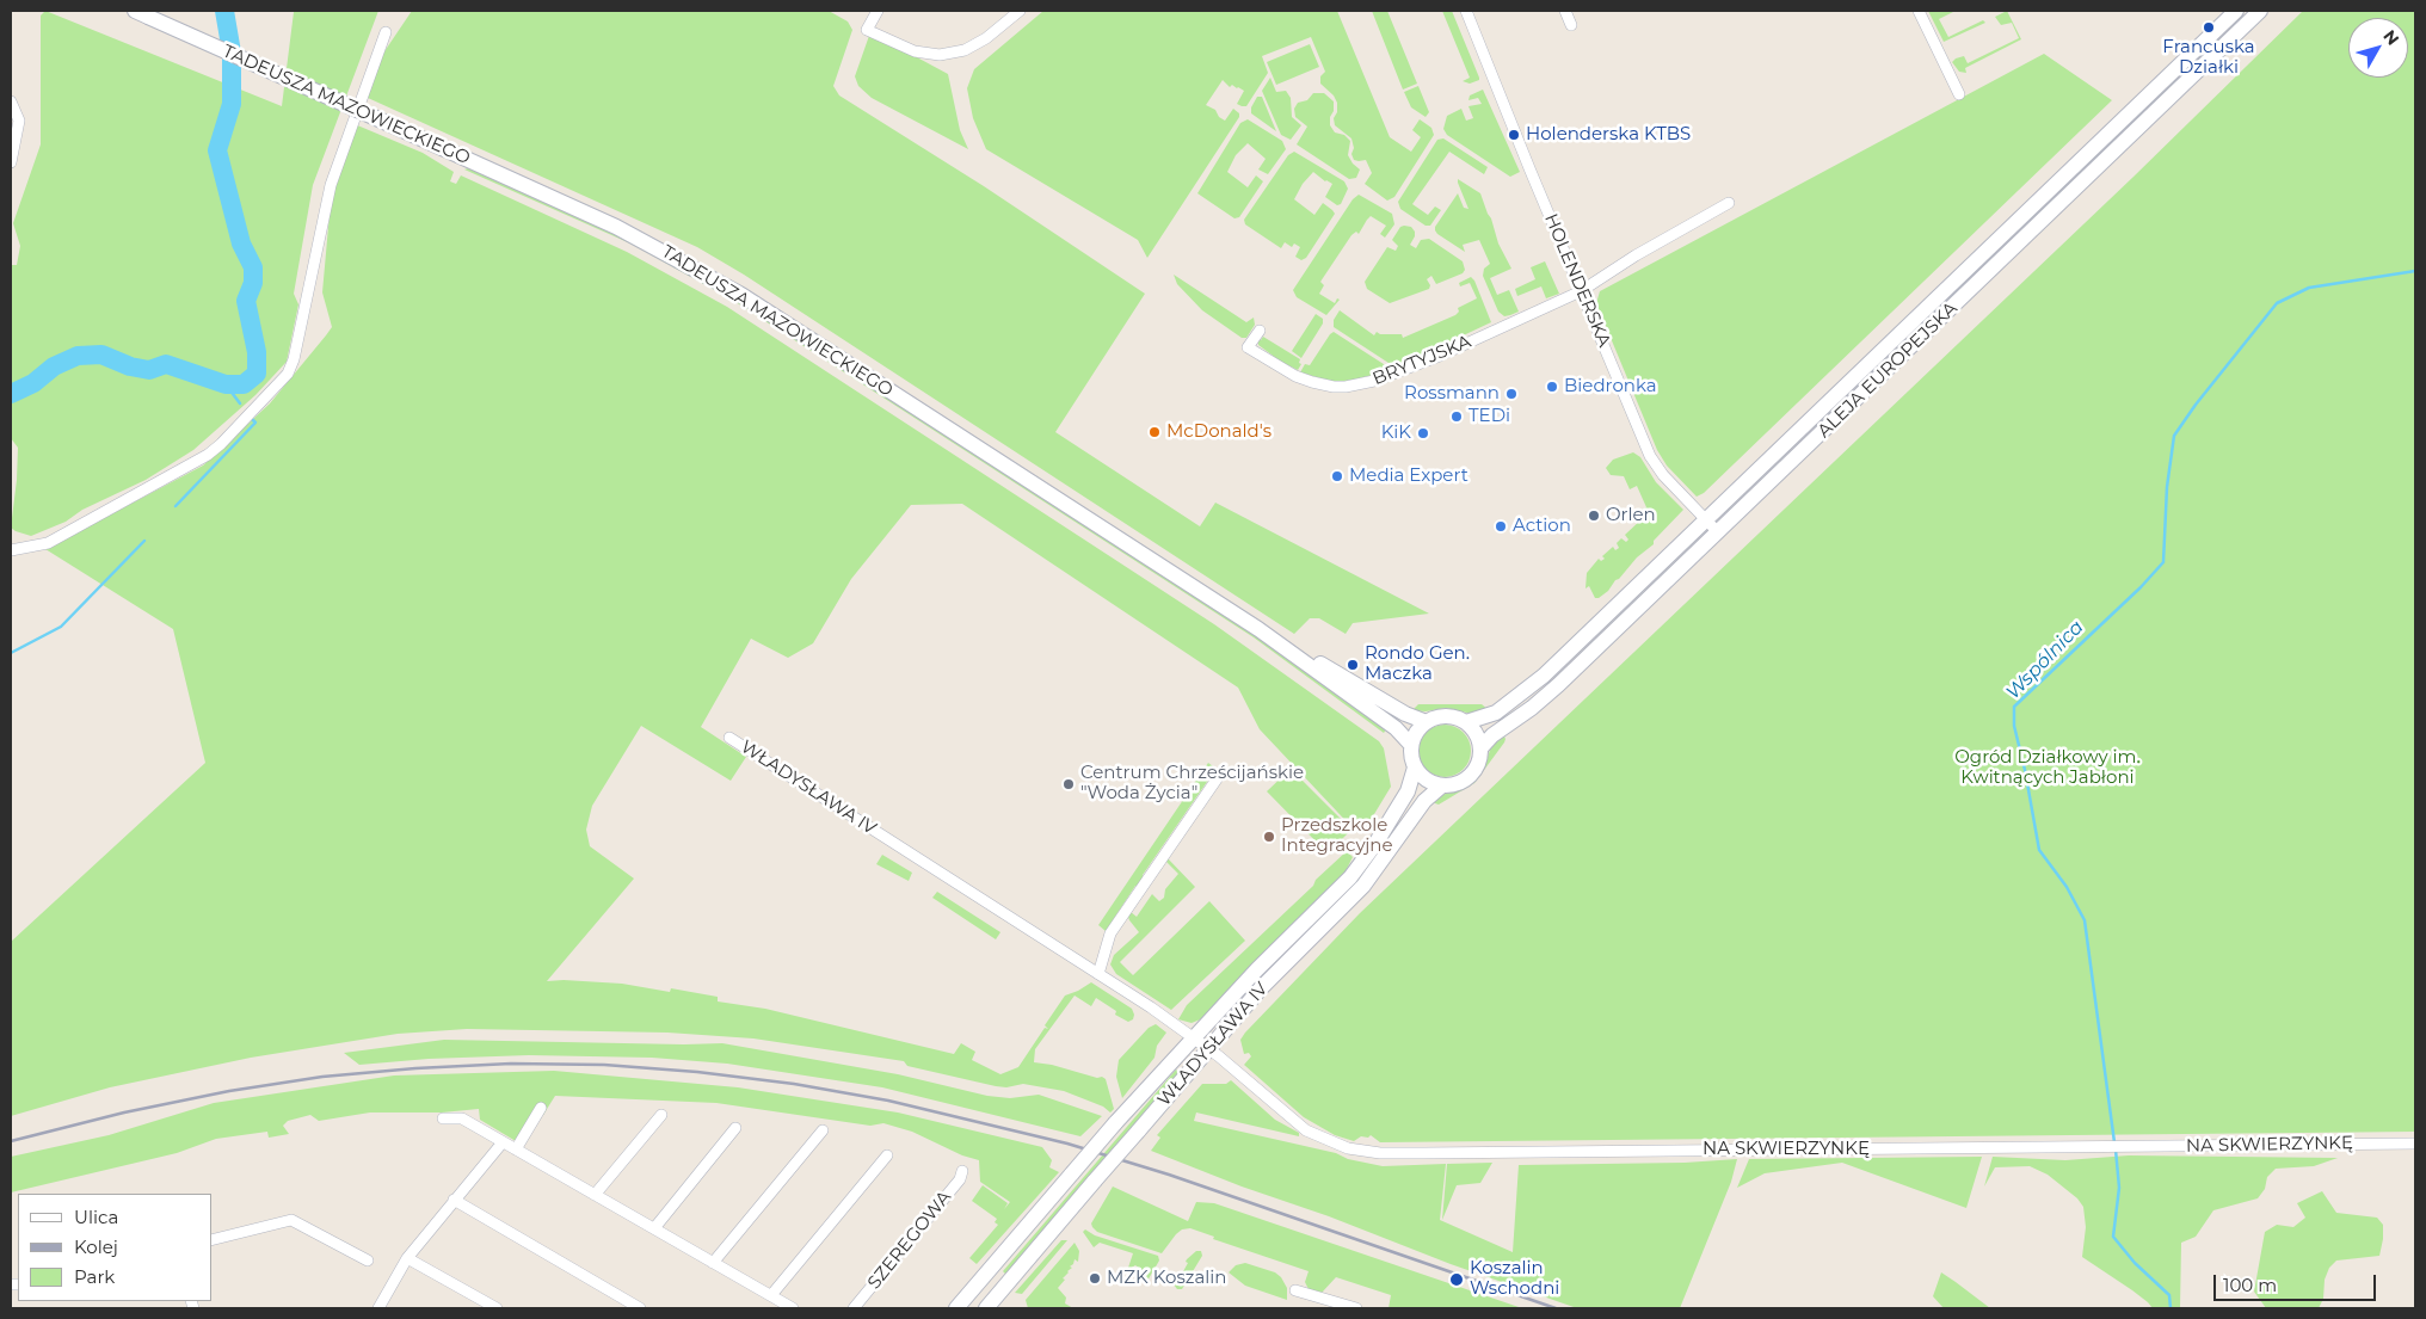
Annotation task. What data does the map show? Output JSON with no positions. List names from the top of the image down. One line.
{"streets":{"main road":["TADEUSZA MAZOWIECKIEGO","ALEJA EUROPEJSKA","WŁADYSŁAWA IV"],"street":["HOLENDERSKA","BRYTYJSKA","NA SKWIERZYNKĘ","SZEREGOWA"]},"crossings":[["TADEUSZA MAZOWIECKIEGO","ALEJA EUROPEJSKA"],["TADEUSZA MAZOWIECKIEGO","WŁADYSŁAWA IV"],["HOLENDERSKA","BRYTYJSKA"],["HOLENDERSKA","ALEJA EUROPEJSKA"],["ALEJA EUROPEJSKA","WŁADYSŁAWA IV"],["WŁADYSŁAWA IV","NA SKWIERZYNKĘ"]],"water":["Wspólnica"],"parks":["Ogród Działkowy im. Kwitnących Jabłoni"],"places":["Francuska Działki","Holenderska KTBS","Biedronka","Rossmann","TEDi","McDonald's","KiK","Media Expert","Orlen","Action","Rondo Gen. Maczka","Centrum Chrześcijańskie \"Woda Życia\"","Przedszkole Integracyjne","MZK Koszalin","Koszalin Wschodni"],"legend":["Ulica","Kolej","Park"],"scale_bar":"100 m","north":"top right"}
